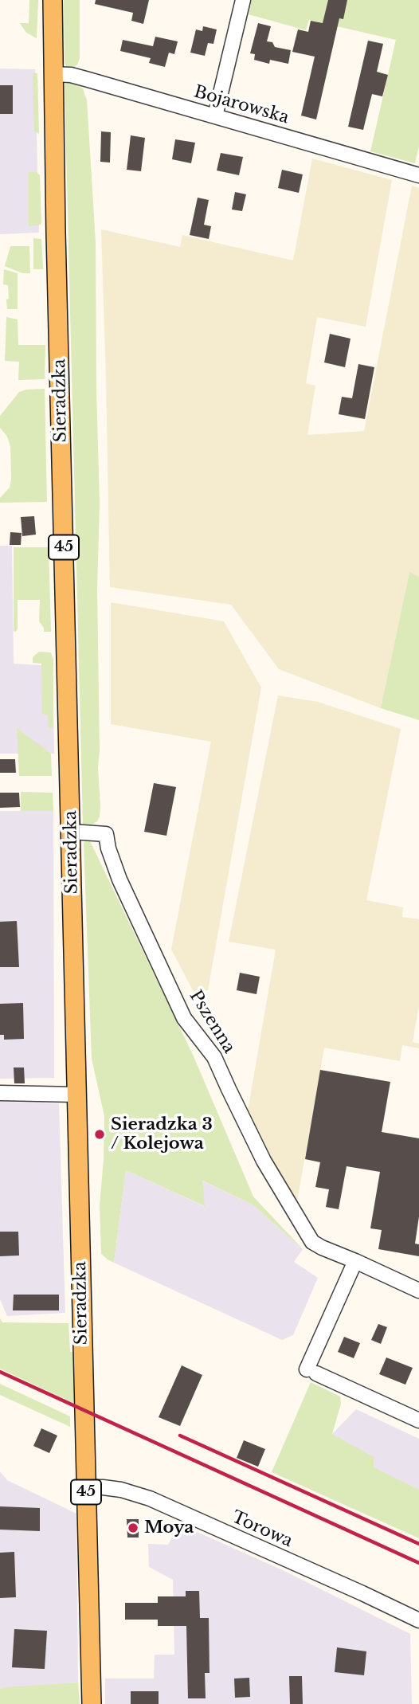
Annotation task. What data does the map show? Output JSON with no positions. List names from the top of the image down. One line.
{"streets":{"main road":["Sieradzka","45"],"street":["Bojarowska","Pszenna","Torowa"]},"crossings":[["Bojarowska","Sieradzka"],["Sieradzka","Pszenna"],["Sieradzka","Torowa"]],"places":["Sieradzka 3 / Kolejowa","Moya"]}
